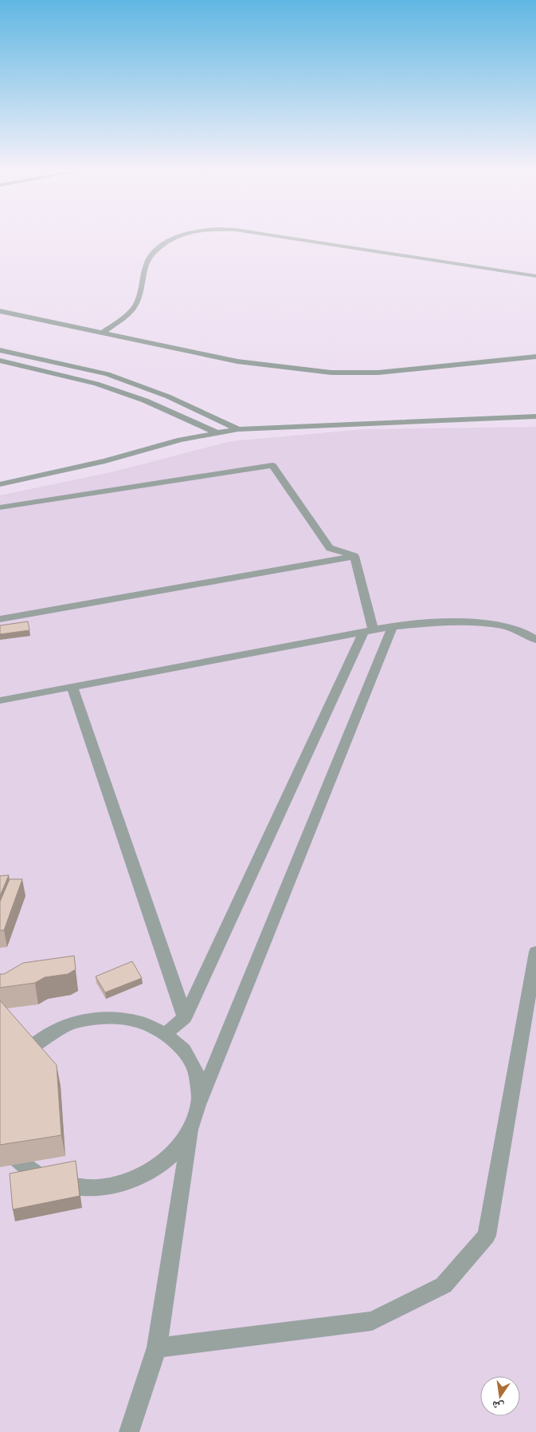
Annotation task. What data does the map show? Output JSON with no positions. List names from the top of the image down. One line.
{"north":"bottom"}
